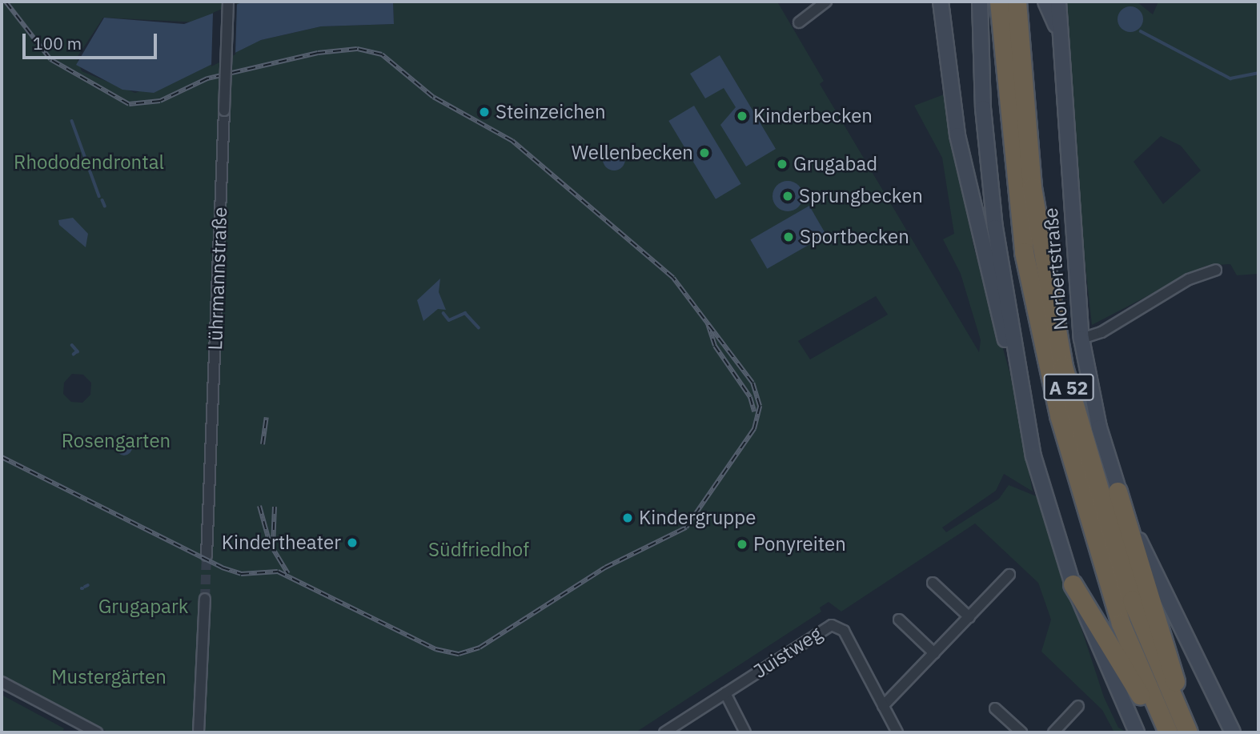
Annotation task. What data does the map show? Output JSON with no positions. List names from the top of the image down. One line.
{"streets":{"highway":["A 52"],"main road":["Norbertstraße"],"street":["Lührmannstraße","Juistweg"]},"parks":["Rhododendrontal","Rosengarten","Südfriedhof","Grugapark","Mustergärten"],"places":["Steinzeichen","Kinderbecken","Wellenbecken","Grugabad","Sprungbecken","Sportbecken","Kindergruppe","Kindertheater","Ponyreiten"],"scale_bar":"100 m"}
